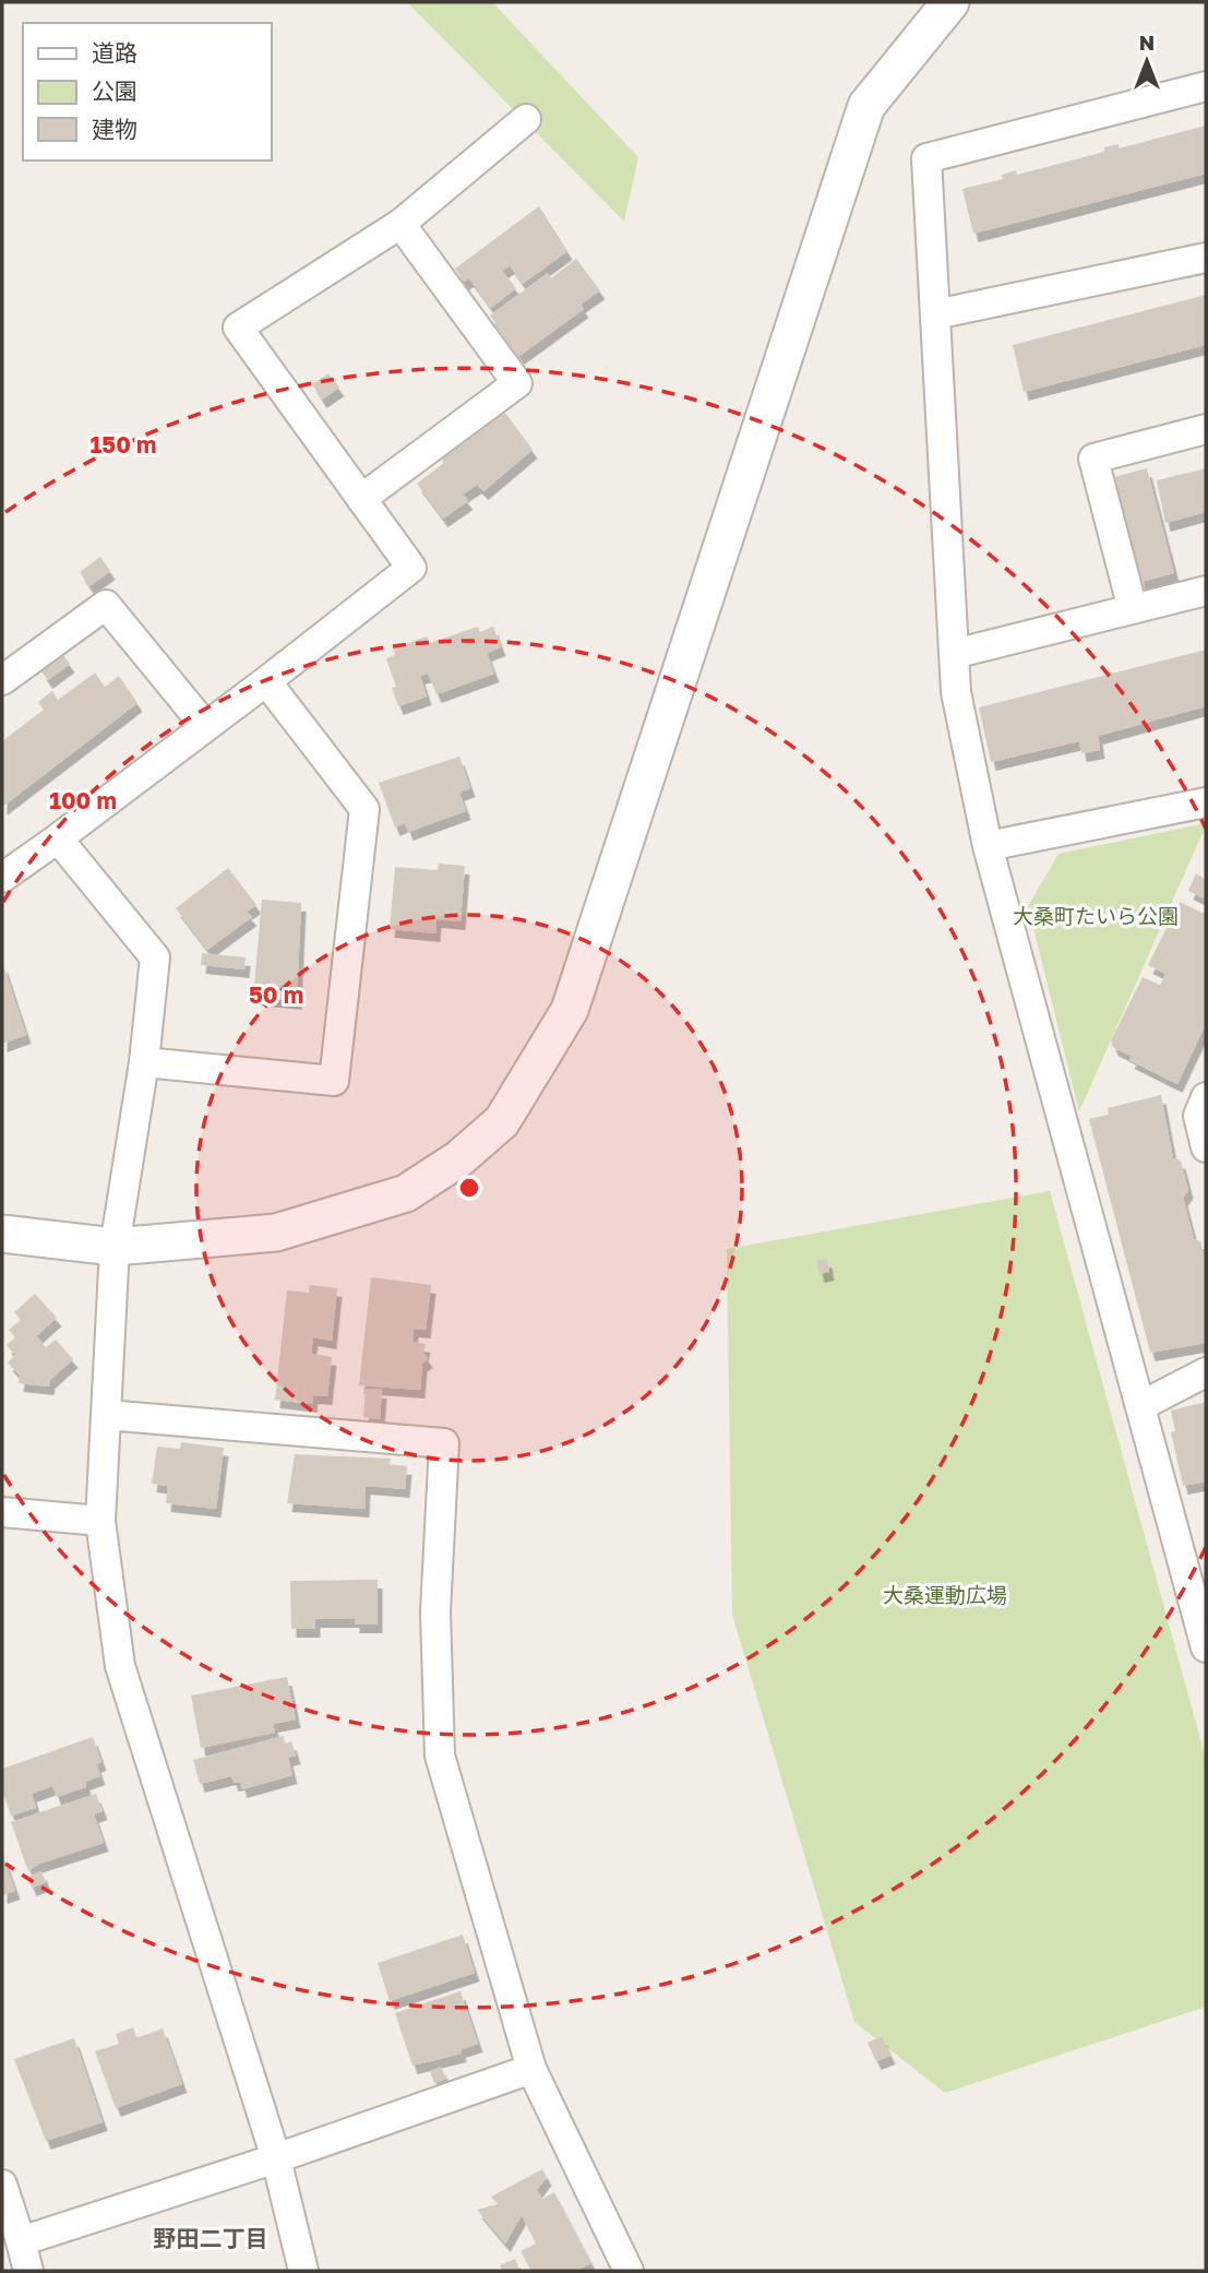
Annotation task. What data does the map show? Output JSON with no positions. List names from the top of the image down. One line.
{"districts":["野田二丁目"],"parks":["大桑町たいら公園","大桑運動広場"],"legend":["道路","公園","建物"],"north":"top","rings":["150 m","100 m","50 m"]}
